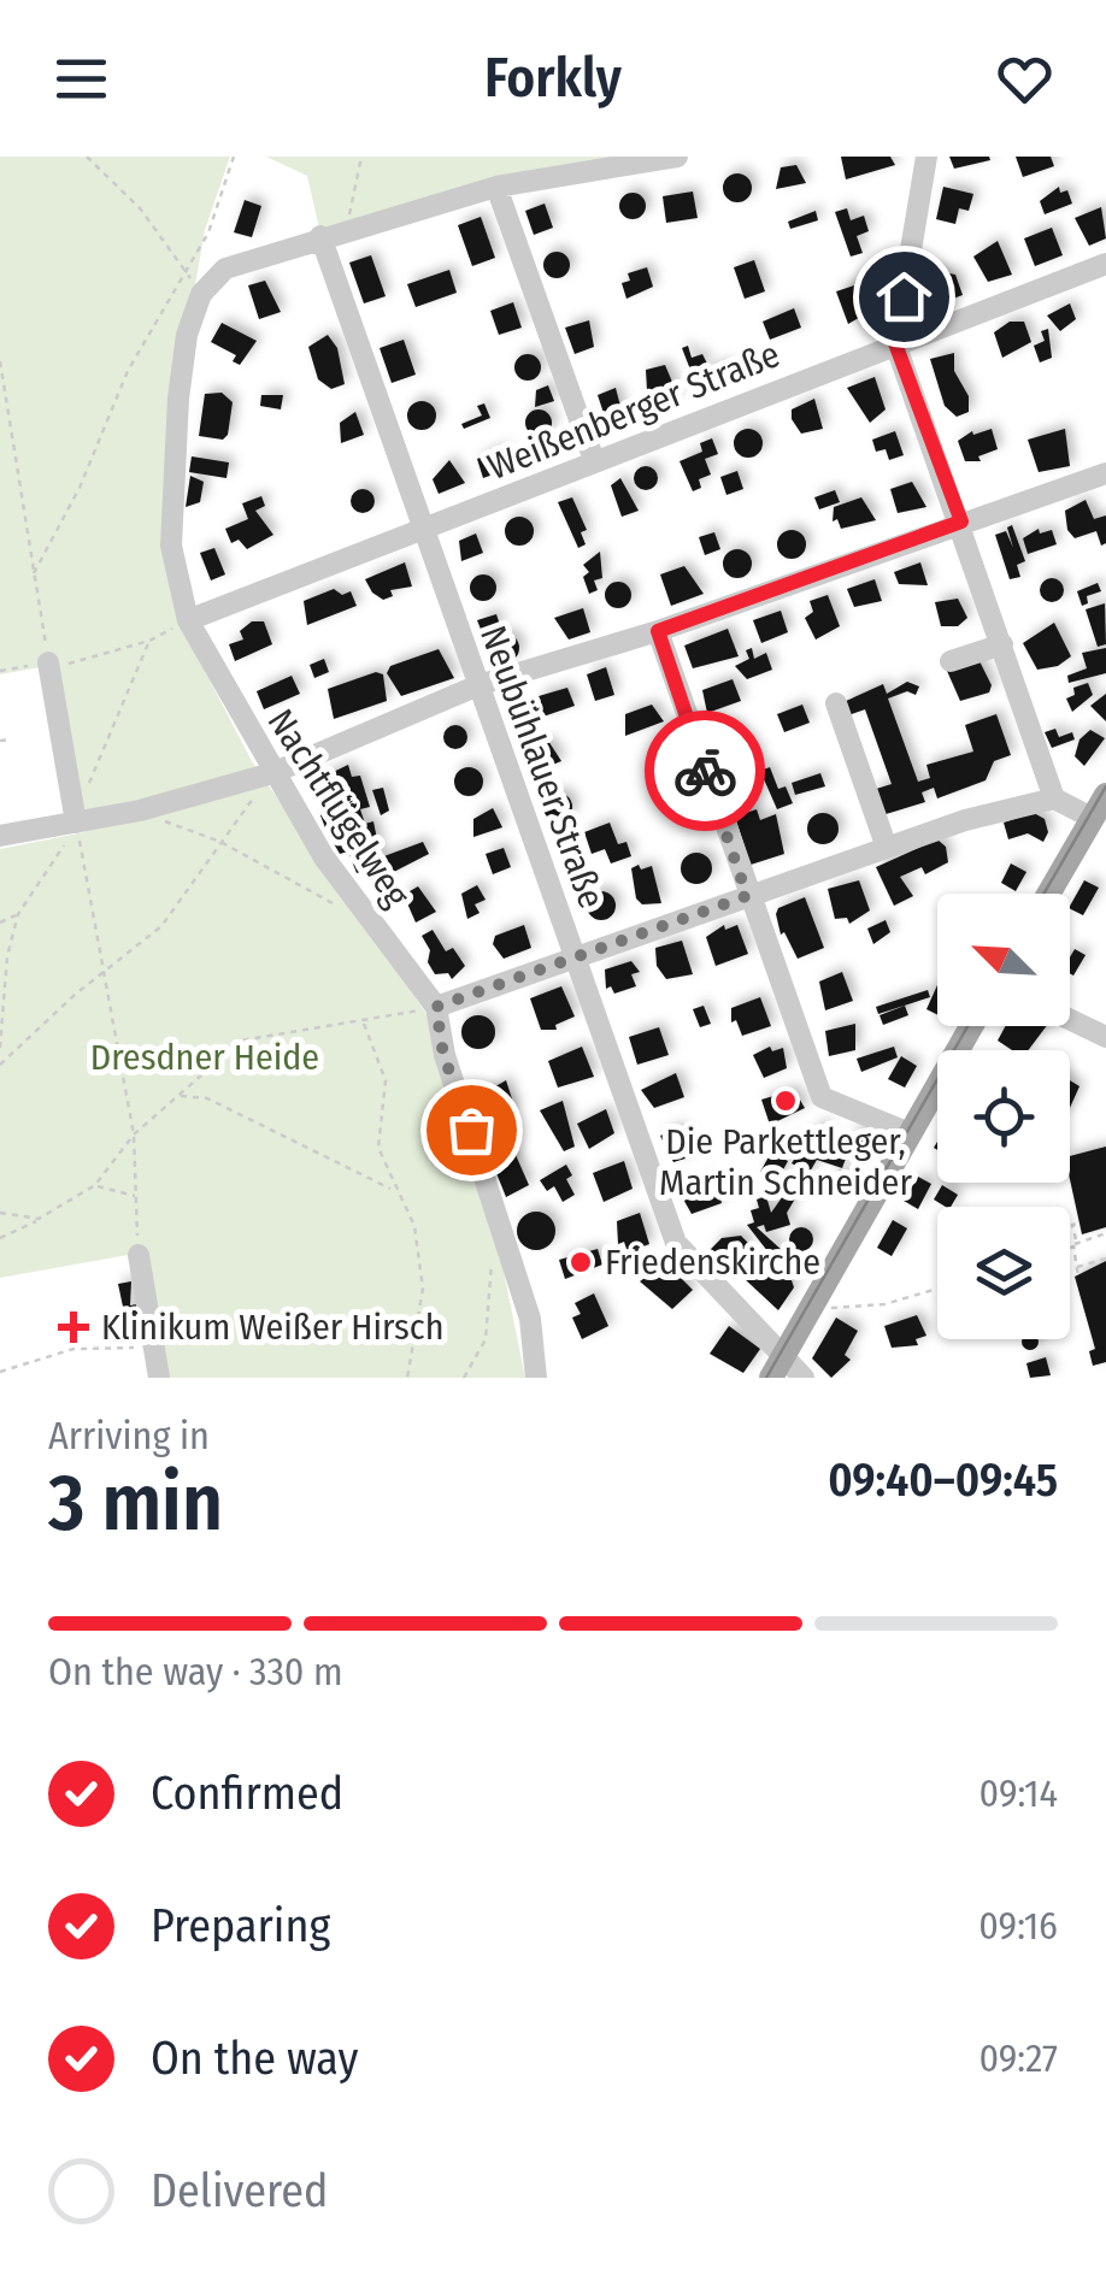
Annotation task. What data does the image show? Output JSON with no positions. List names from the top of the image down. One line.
{"streets":{"street":["Weißenberger Straße","Neubühlauer Straße","Nachtflügelweg"]},"crossings":[["Weißenberger Straße","Neubühlauer Straße"],["Weißenberger Straße","Nachtflügelweg"],["Neubühlauer Straße","Nachtflügelweg"]],"parks":["Dresdner Heide"],"places":{"other":["Die Parkettleger, Martin Schneider","Friedenskirche"],"health":["Klinikum Weißer Hirsch"]},"north":"top left","page":{"header":"Forkly","heading":["3 min","Arriving in","09:40–09:45"],"bar":"On the way · 330 m","list":[["Confirmed","09:14"],["Preparing","09:16"],["On the way","09:27"],"Delivered"]}}
